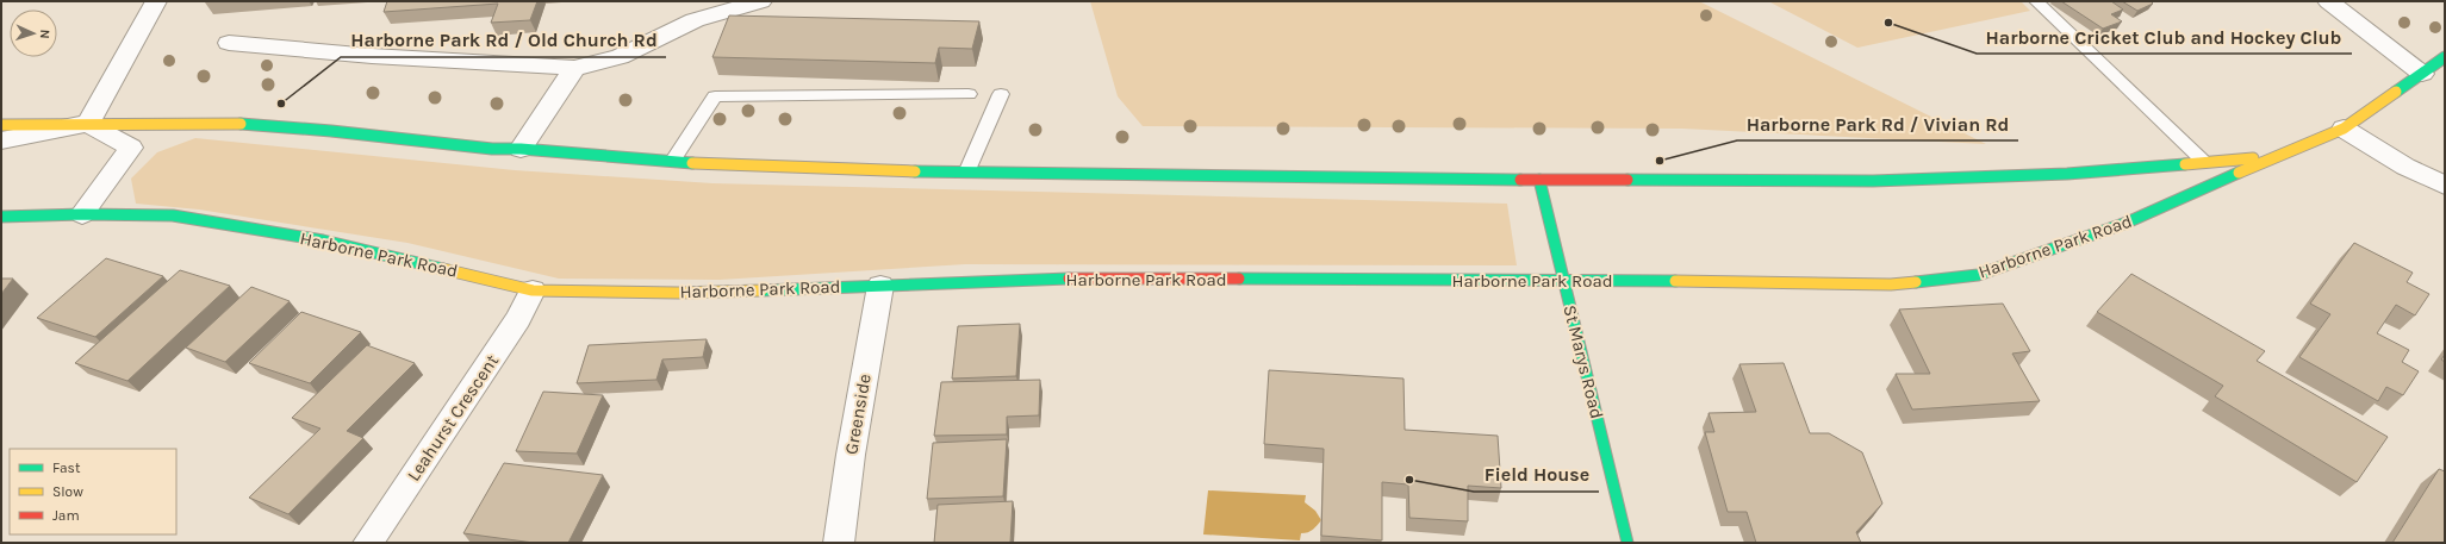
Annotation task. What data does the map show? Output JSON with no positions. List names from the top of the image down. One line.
{"streets":{"main road":["Harborne Park Road","St Marys Road"],"street":["Greenside","Leahurst Crescent"]},"crossings":[["Harborne Park Road","St Marys Road"],["Harborne Park Road","Greenside"],["Harborne Park Road","Leahurst Crescent"]],"places":["Harborne Cricket Club and Hockey Club","Harborne Park Rd / Old Church Rd","Harborne Park Rd / Vivian Rd","Field House"],"legend":["Fast","Slow","Jam"],"north":"right"}
